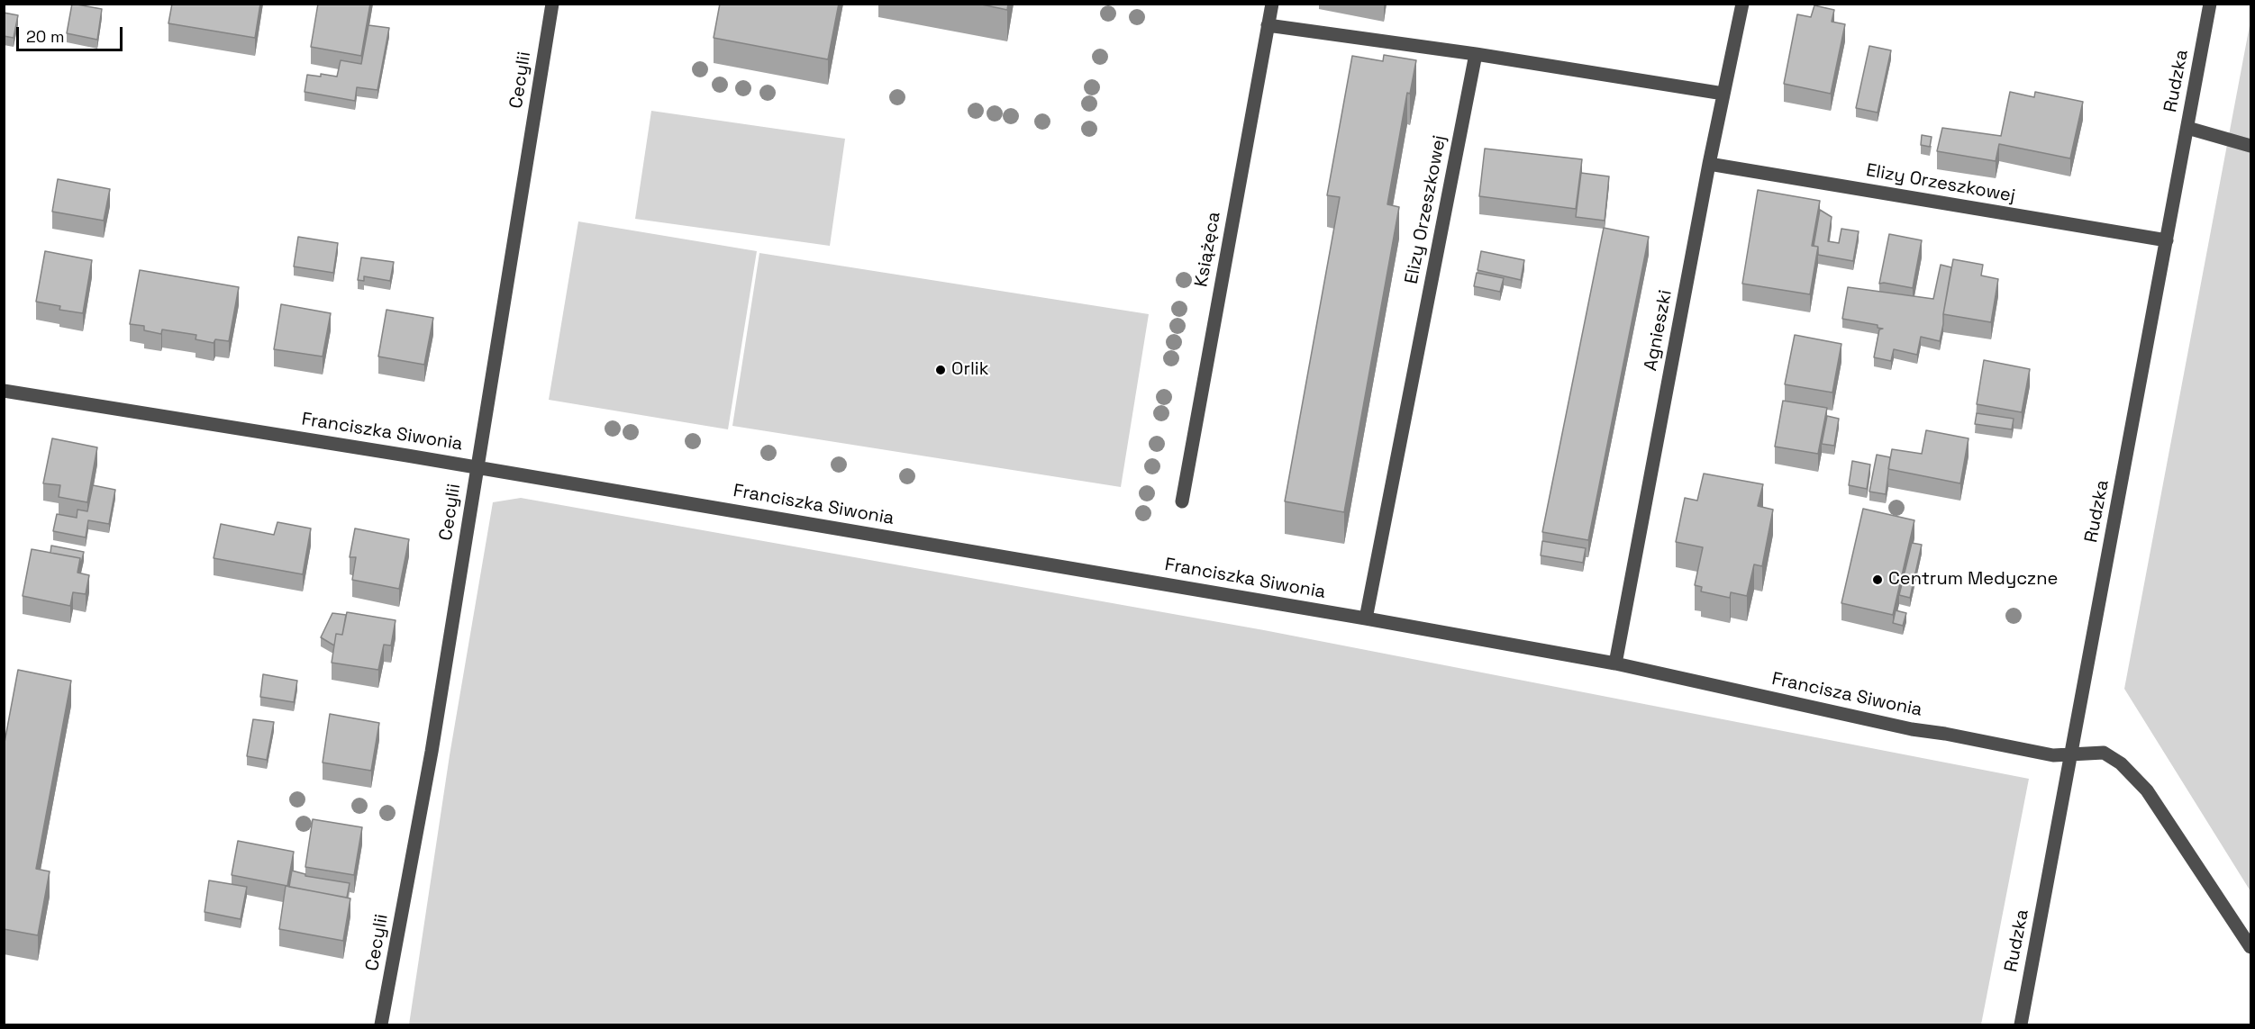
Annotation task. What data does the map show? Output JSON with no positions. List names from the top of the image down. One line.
{"streets":{"street":["Cecylii","Rudzka","Elizy Orzeszkowej","Książęca","Agnieszki","Franciszka Siwonia","Francisza Siwonia"]},"crossings":[["Cecylii","Franciszka Siwonia"],["Rudzka","Elizy Orzeszkowej"],["Rudzka","Francisza Siwonia"],["Elizy Orzeszkowej","Agnieszki"],["Elizy Orzeszkowej","Franciszka Siwonia"],["Agnieszki","Franciszka Siwonia"],["Agnieszki","Francisza Siwonia"],["Franciszka Siwonia","Francisza Siwonia"]],"places":["Orlik","Centrum Medyczne"],"scale_bar":"20 m"}
